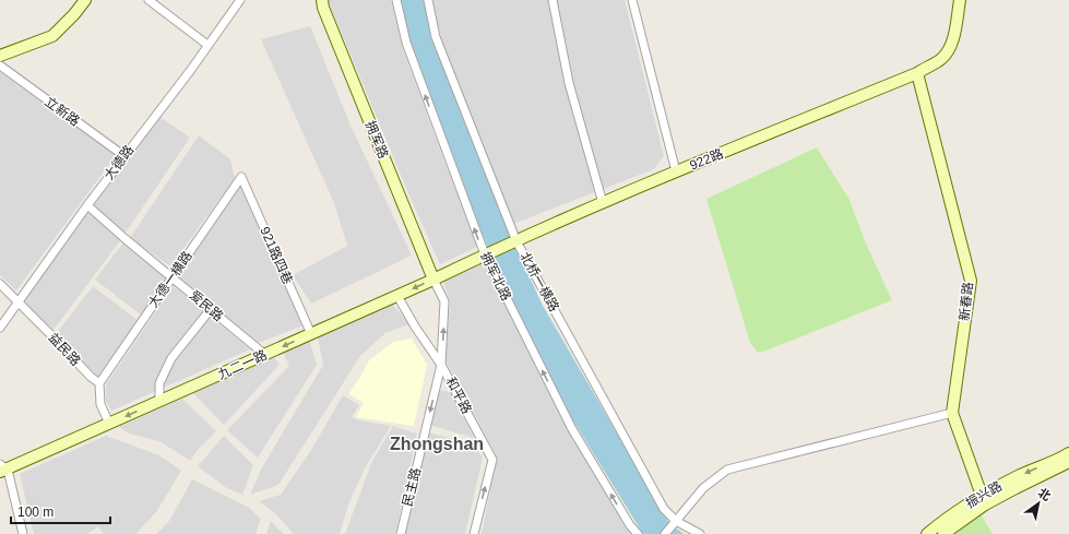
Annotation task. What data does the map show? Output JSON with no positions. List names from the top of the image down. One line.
{"streets":{"street":["立新路","拥军路","922路","大德路","921路四巷","拥军北路","大德一横路","北桥一横路","新春路","爱民路","益民路","九二一路","和平路","民主路","振兴路"]},"crossings":[["立新路","大德路"],["拥军路","九二一路"],["拥军路","和平路"],["922路","拥军北路"],["922路","北桥一横路"],["922路","新春路"],["922路","九二一路"],["大德路","爱民路"],["大德路","益民路"],["921路四巷","大德一横路"],["921路四巷","九二一路"],["拥军北路","九二一路"],["大德一横路","爱民路"],["大德一横路","益民路"],["新春路","振兴路"],["爱民路","九二一路"],["九二一路","和平路"],["和平路","民主路"]],"one_way":["拥军北路","和平路","民主路"],"districts":["Zhongshan"],"scale_bar":"100 m","north":"top right"}
